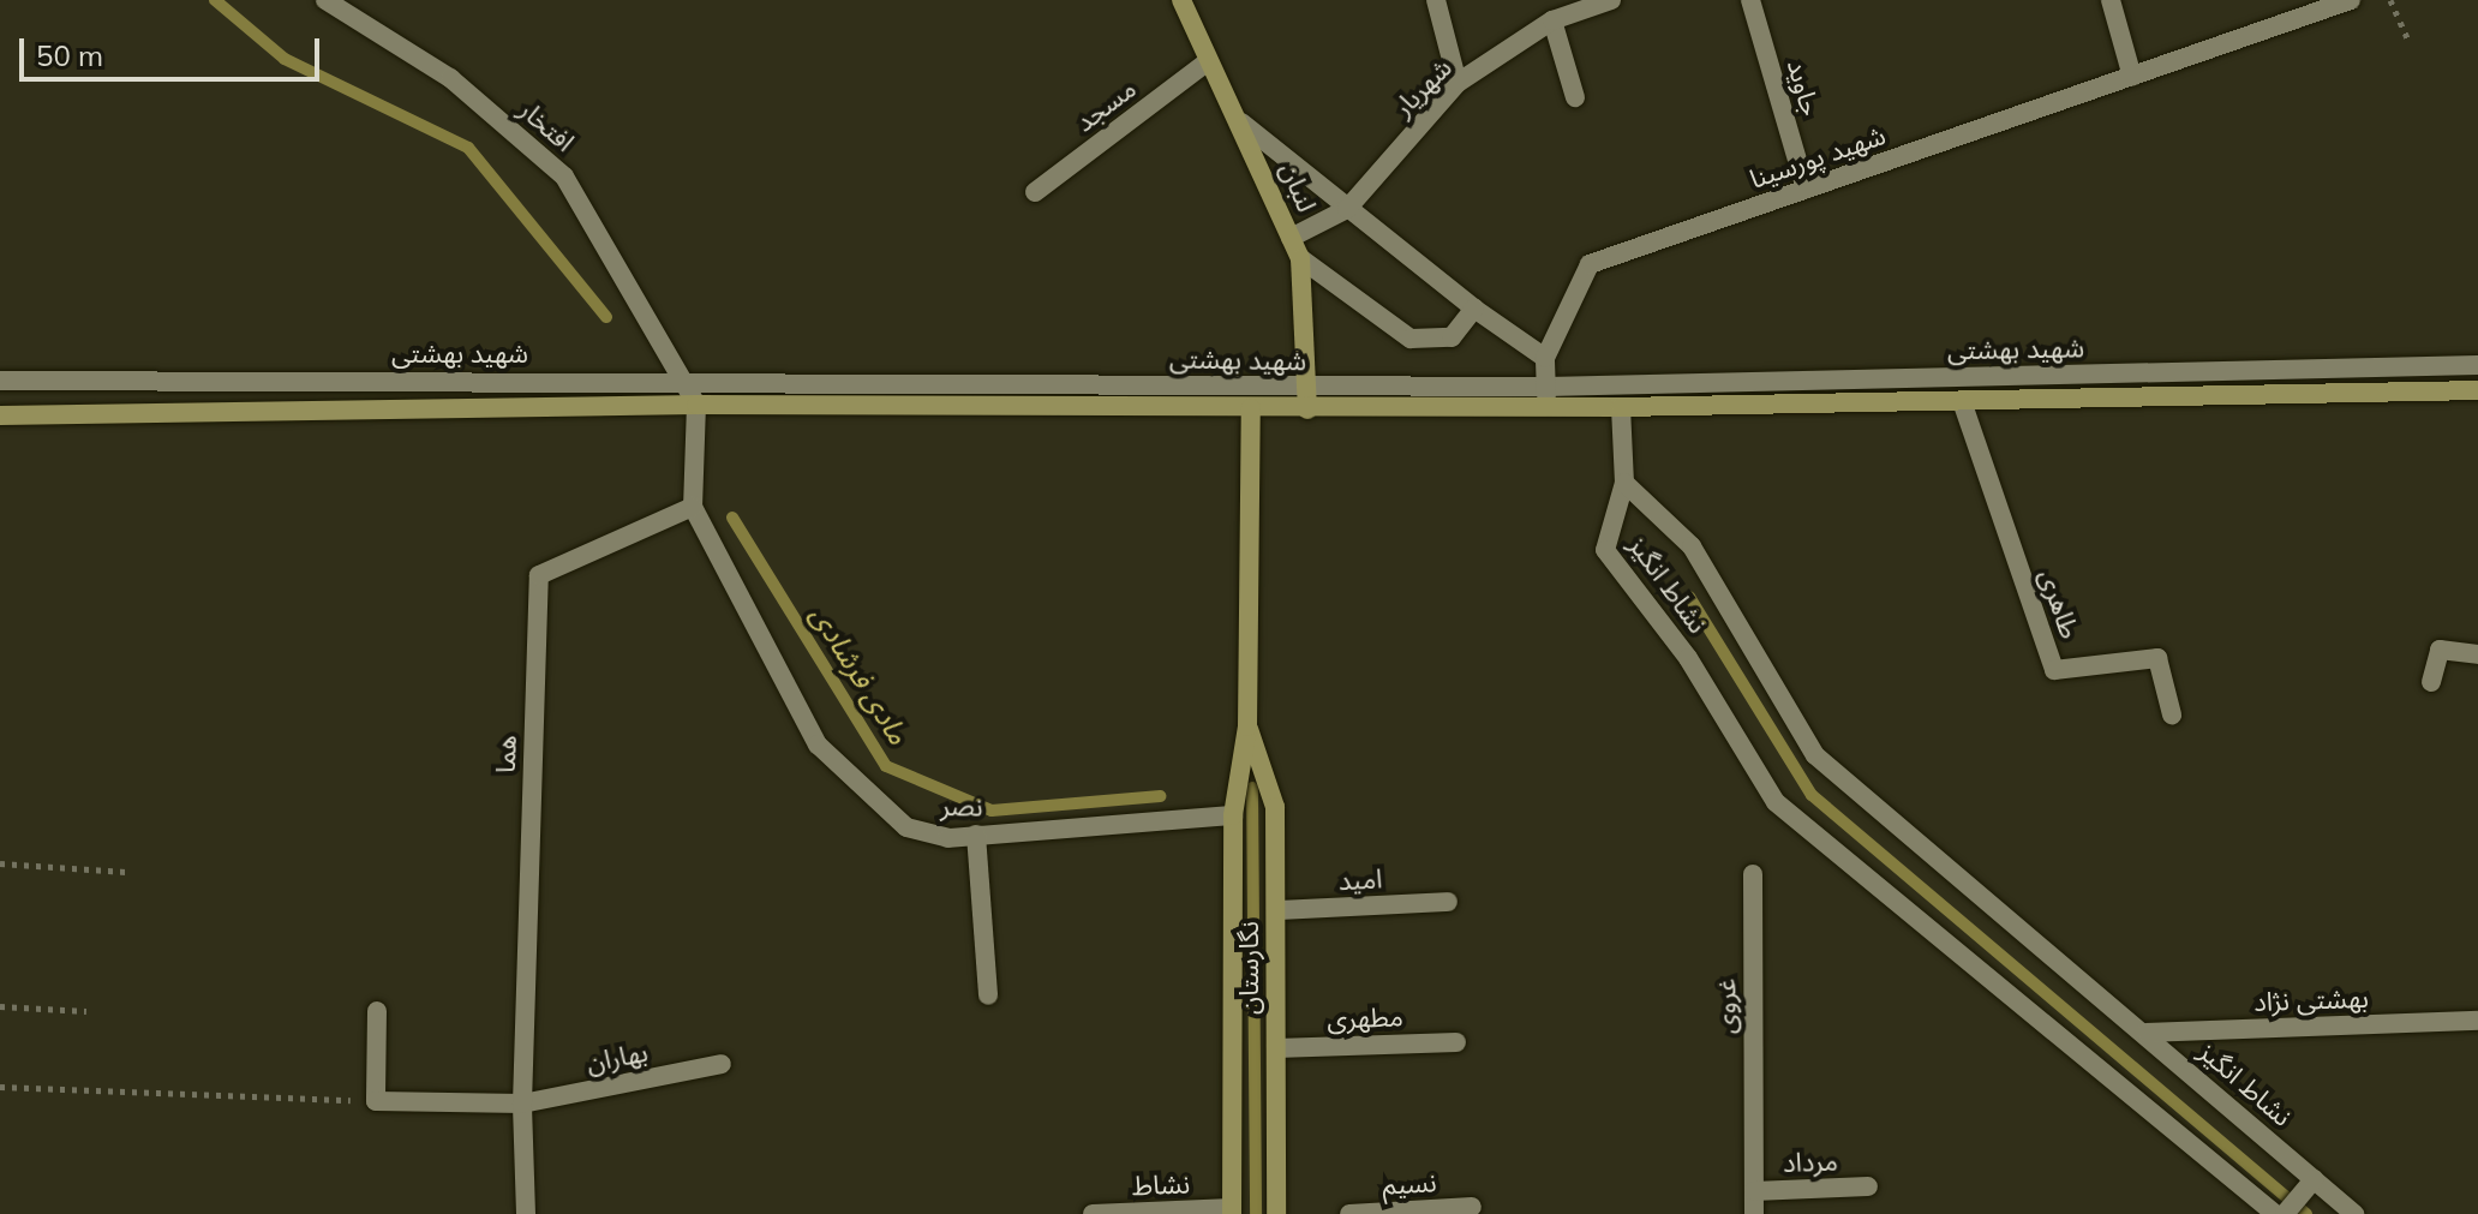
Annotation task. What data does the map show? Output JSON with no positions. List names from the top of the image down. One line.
{"streets":{"main road":["لنبان","شهید بهشتی","نگارستان"],"street":["شهریار","جاوید","مسجد","افتخار","شهید پورسینا","نشاط انگیز","طاهری","هما","نصر","امید","بهشتی نژاد","غروی","مطهری","بهاران","مرداد","نسیم","نشاط"]},"crossings":[["شهریار","لنبان"],["جاوید","شهید پورسینا"],["مسجد","لنبان"],["افتخار","شهید بهشتی"],["شهید پورسینا","شهید بهشتی"],["لنبان","شهید بهشتی"],["شهید بهشتی","طاهری"],["شهید بهشتی","نگارستان"],["نشاط انگیز","بهشتی نژاد"],["هما","نصر"],["هما","بهاران"],["نصر","نگارستان"],["امید","نگارستان"],["نگارستان","مطهری"],["نگارستان","نشاط"],["غروی","مرداد"]],"water":["مادی فرشادی"],"scale_bar":"50 m"}
